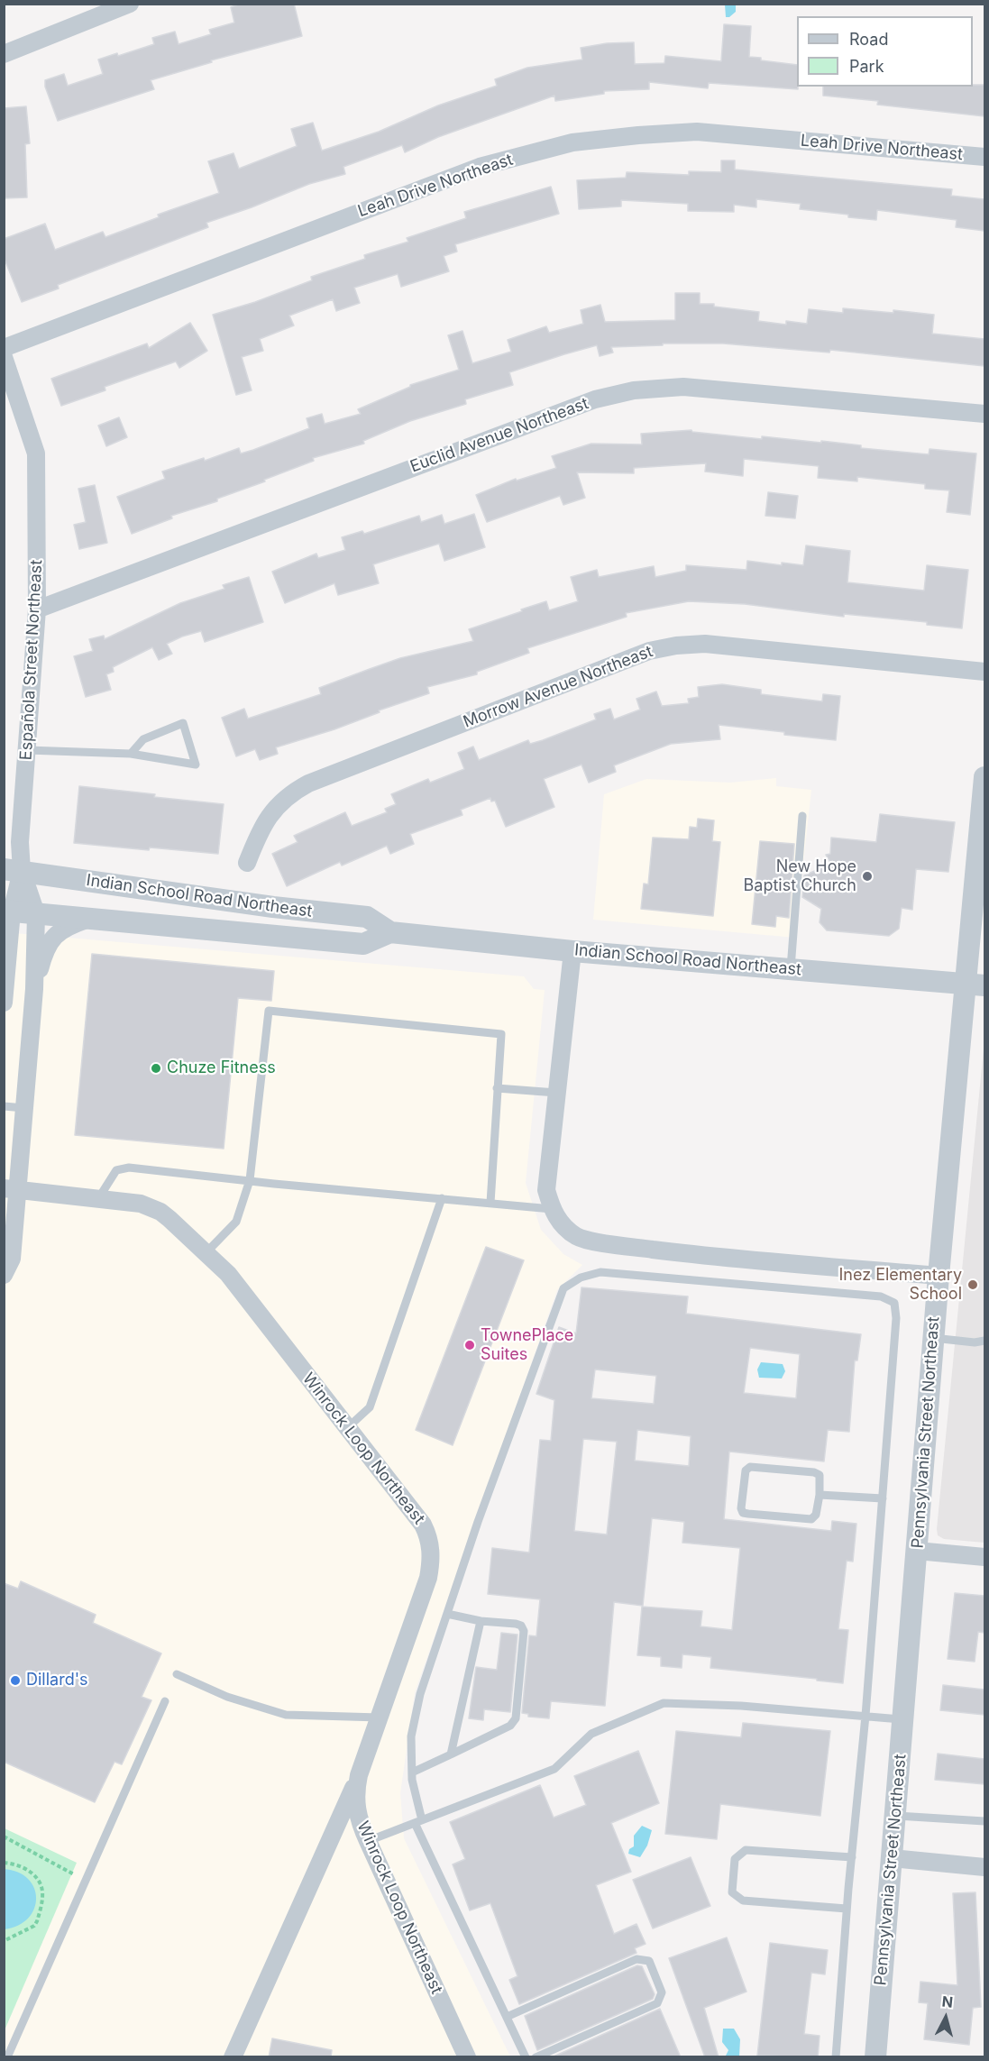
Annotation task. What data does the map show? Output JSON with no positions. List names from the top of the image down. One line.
{"streets":{"street":["Leah Drive Northeast","Euclid Avenue Northeast","Española Street Northeast","Morrow Avenue Northeast","Indian School Road Northeast","Pennsylvania Street Northeast","Winrock Loop Northeast"]},"crossings":[["Euclid Avenue Northeast","Española Street Northeast"],["Española Street Northeast","Indian School Road Northeast"],["Indian School Road Northeast","Pennsylvania Street Northeast"]],"places":["New Hope Baptist Church","Chuze Fitness","Inez Elementary School","TownePlace Suites","Dillard's"],"legend":["Road","Park"],"north":"top"}
